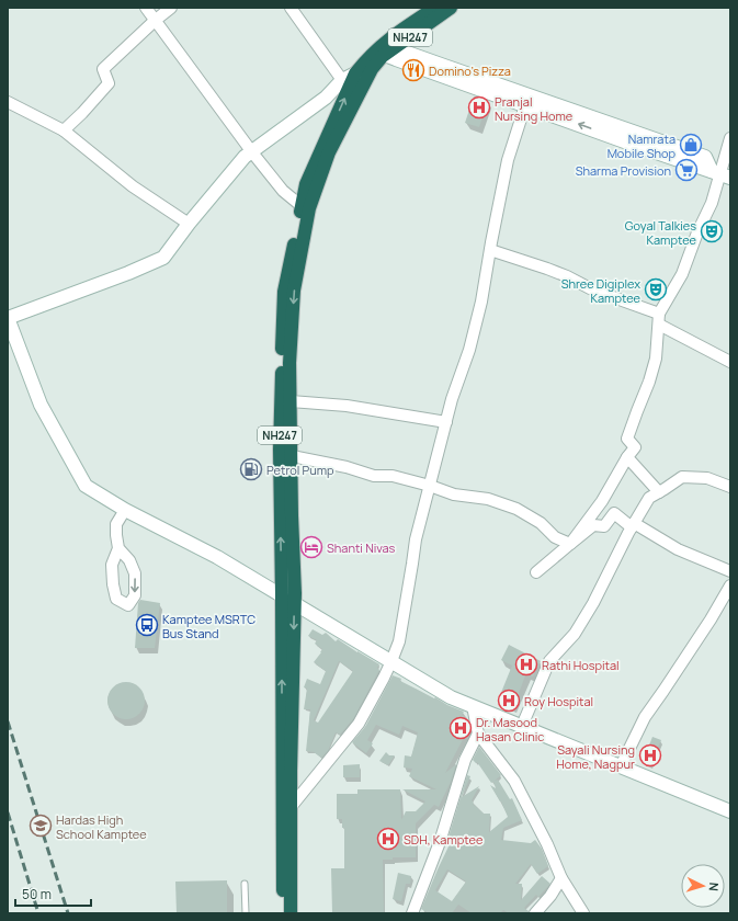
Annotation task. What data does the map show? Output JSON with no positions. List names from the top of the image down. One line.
{"streets":{"highway":["NH247"]},"places":{"restaurant":["Domino’s Pizza"],"hospital":["Pranjal Nursing Home","Rathi Hospital","Roy Hospital","Dr. Masood Hasan Clinic","Sayali Nursing Home, Nagpur","SDH, Kamptee"],"shop":["Namrata Mobile Shop"],"supermarket":["Sharma Provision"],"theatre":["Goyal Talkies Kamptee","Shree Digiplex Kamptee"],"fuel station":["Petrol Pump"],"hotel":["Shanti Nivas"],"bus stop":["Kamptee MSRTC Bus Stand"],"school or university":["Hardas High School Kamptee"]},"scale_bar":"50 m","north":"right"}
